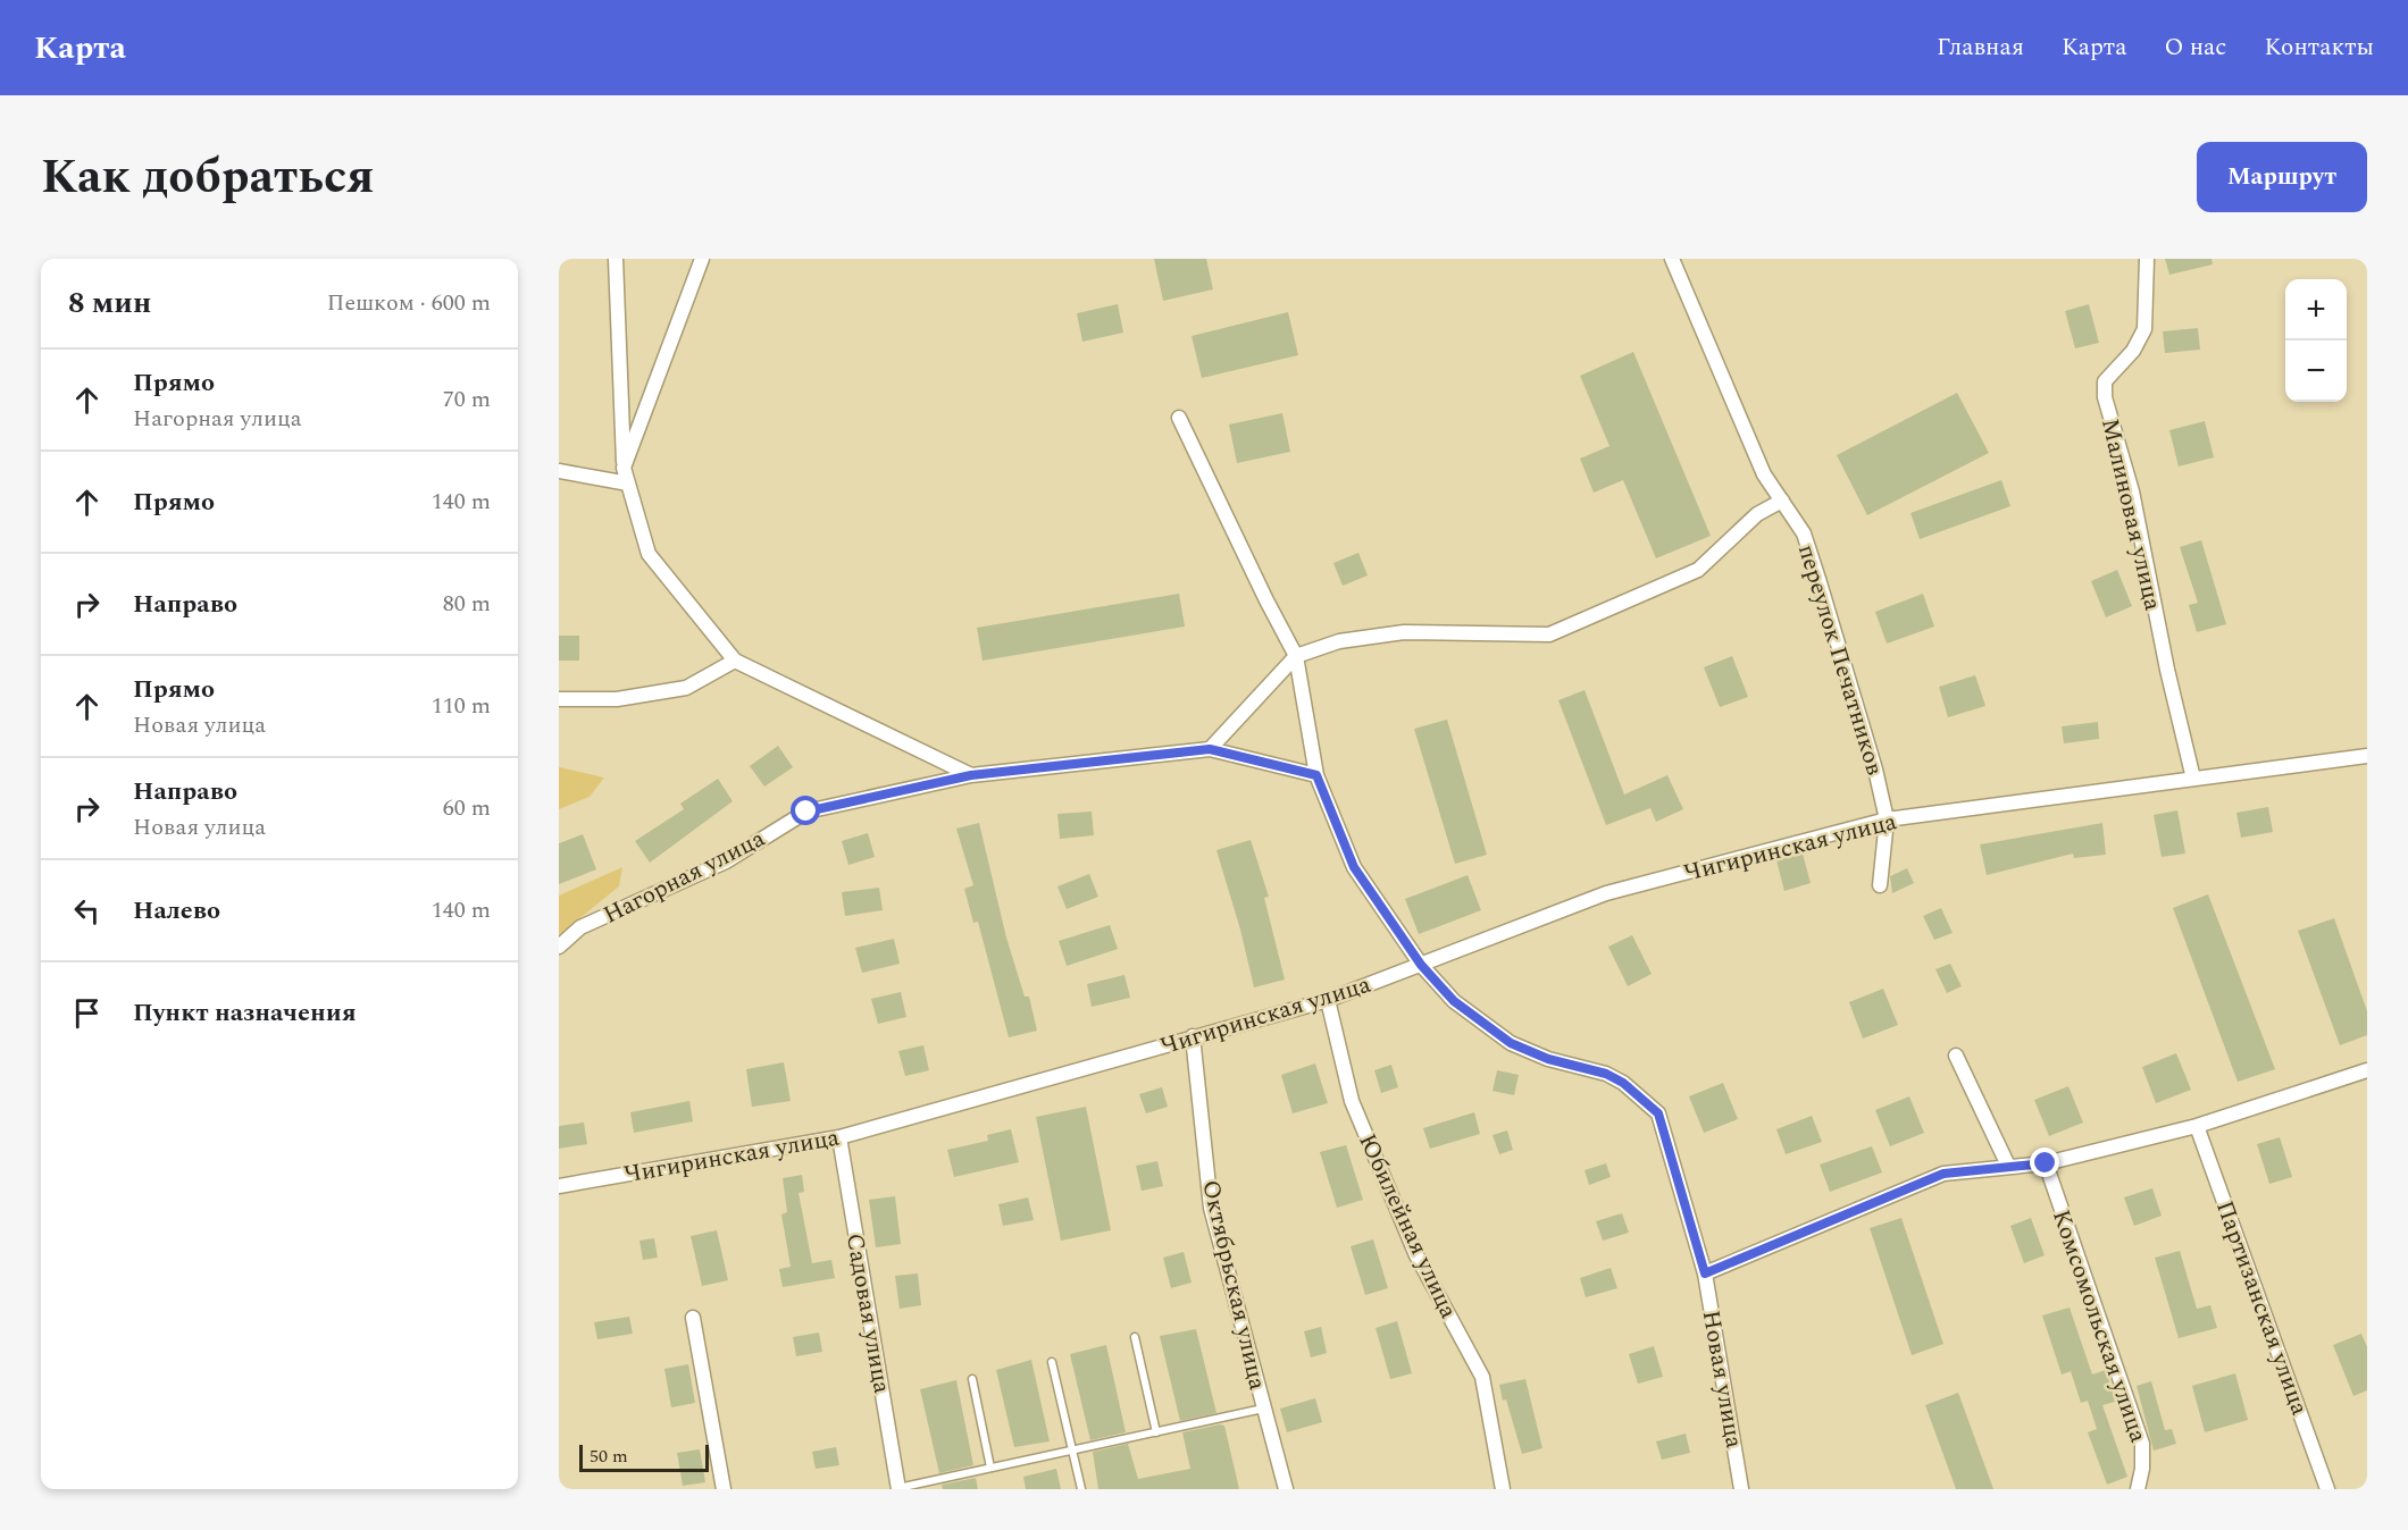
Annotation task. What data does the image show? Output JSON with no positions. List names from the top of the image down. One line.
{"streets":{"street":["Малиновая улица","переулок Печатников","Чигиринская улица","Нагорная улица","Юбилейная улица","Октябрьская улица","Партизанская улица","Садовая улица","Комсомольская улица","Новая улица"]},"crossings":[["Малиновая улица","Чигиринская улица"],["переулок Печатников","Чигиринская улица"],["Чигиринская улица","Юбилейная улица"],["Чигиринская улица","Октябрьская улица"],["Чигиринская улица","Садовая улица"],["Чигиринская улица","Новая улица"],["Нагорная улица","Новая улица"]],"scale_bar":"50 m","page":{"header":"Карта","nav":["Главная","Карта","О нас","Контакты"],"title":"Как добраться","buttons":"Маршрут","heading":["8 мин","Пешком · 600 m"],"map_buttons":["+","−"],"list":[["Прямо","Нагорная улица","70 m"],["Прямо","140 m"],["Направо","80 m"],["Прямо","Новая улица","110 m"],["Направо","Новая улица","60 m"],["Налево","140 m"],"Пункт назначения"],"scale":"50 m"}}
